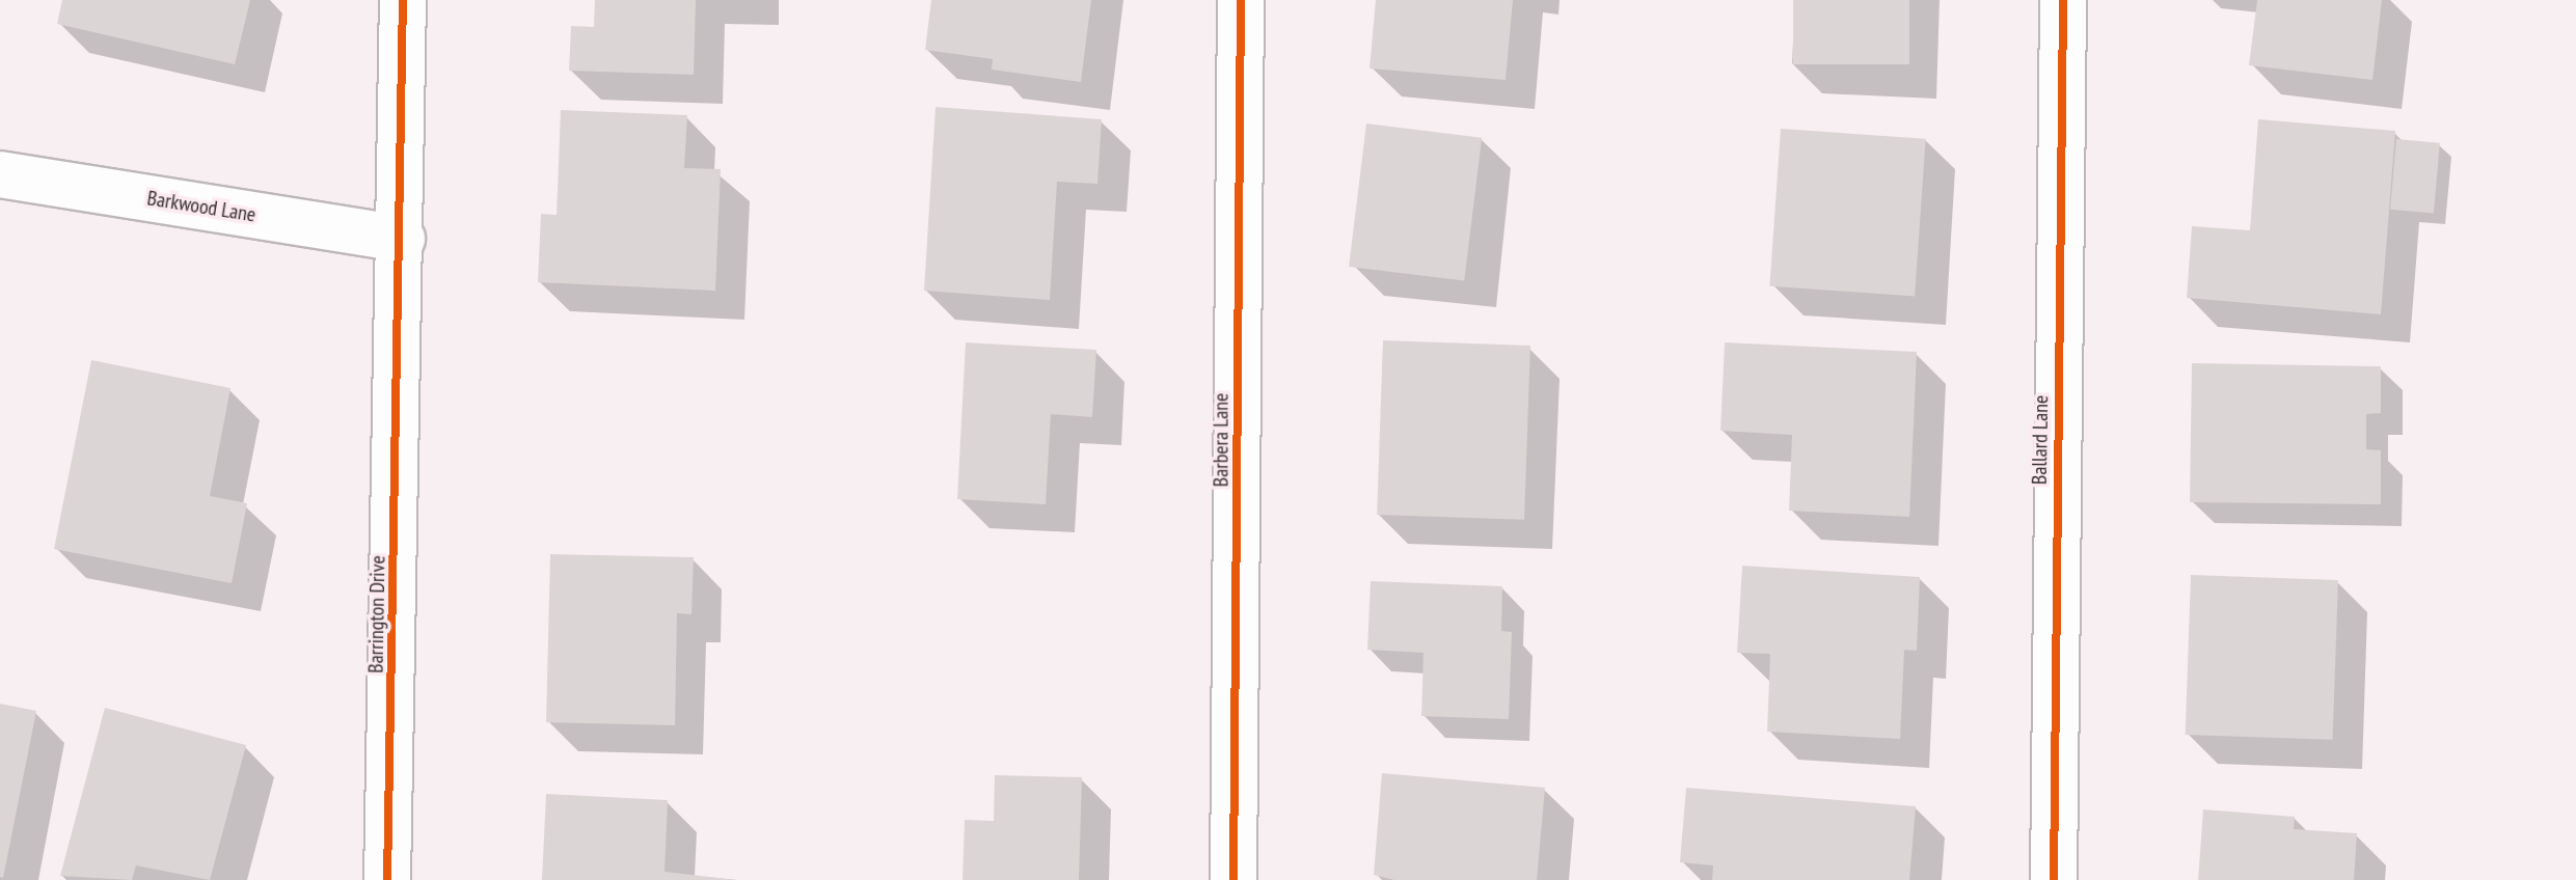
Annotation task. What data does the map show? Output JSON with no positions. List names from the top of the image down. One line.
{"streets":{"street":["Barkwood Lane","Barbera Lane","Ballard Lane","Barrington Drive"]},"crossings":[["Barkwood Lane","Barrington Drive"]]}
